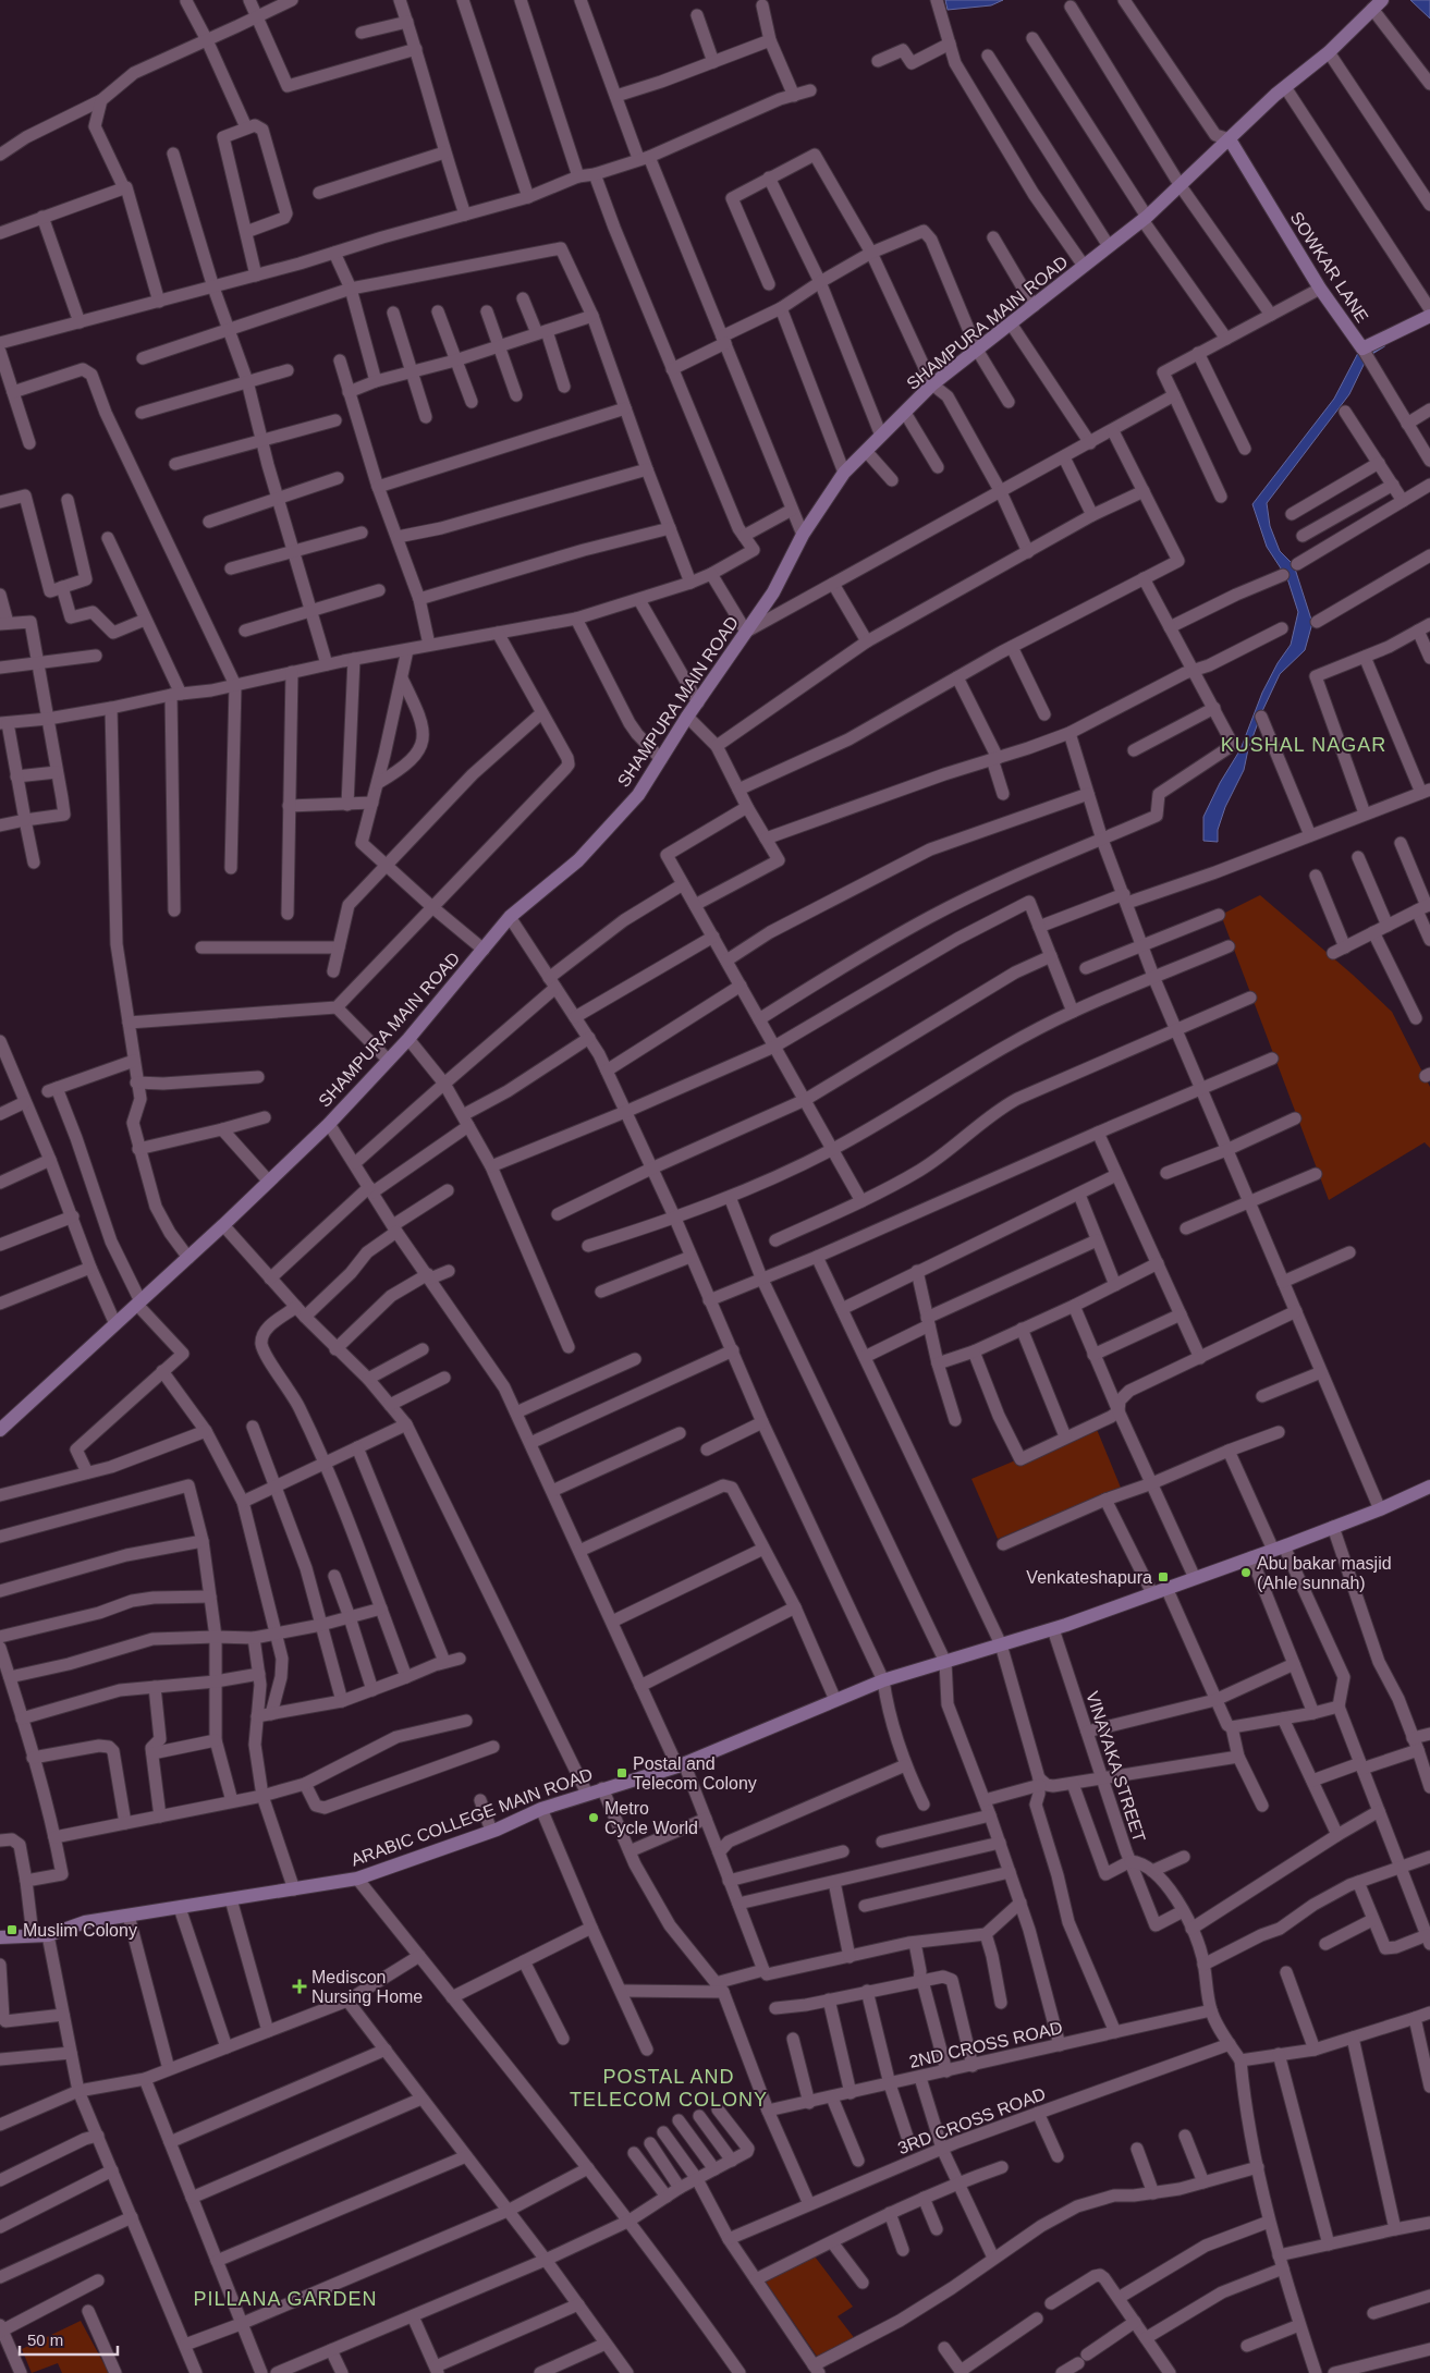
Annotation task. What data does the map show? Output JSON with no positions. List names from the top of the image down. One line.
{"streets":{"street":["SOWKAR LANE","SHAMPURA MAIN ROAD","VINAYAKA STREET","ARABIC COLLEGE MAIN ROAD","2ND CROSS ROAD","3RD CROSS ROAD"]},"crossings":[["SOWKAR LANE","SHAMPURA MAIN ROAD"],["VINAYAKA STREET","ARABIC COLLEGE MAIN ROAD"],["VINAYAKA STREET","2ND CROSS ROAD"],["VINAYAKA STREET","3RD CROSS ROAD"]],"districts":["KUSHAL NAGAR","POSTAL AND TELECOM COLONY","PILLANA GARDEN"],"places":{"other":["Abu bakar masjid (Ahle sunnah)","Metro Cycle World"],"transit":["Venkateshapura","Postal and Telecom Colony","Muslim Colony"],"health":["Mediscon Nursing Home"]},"scale_bar":"50 m"}
